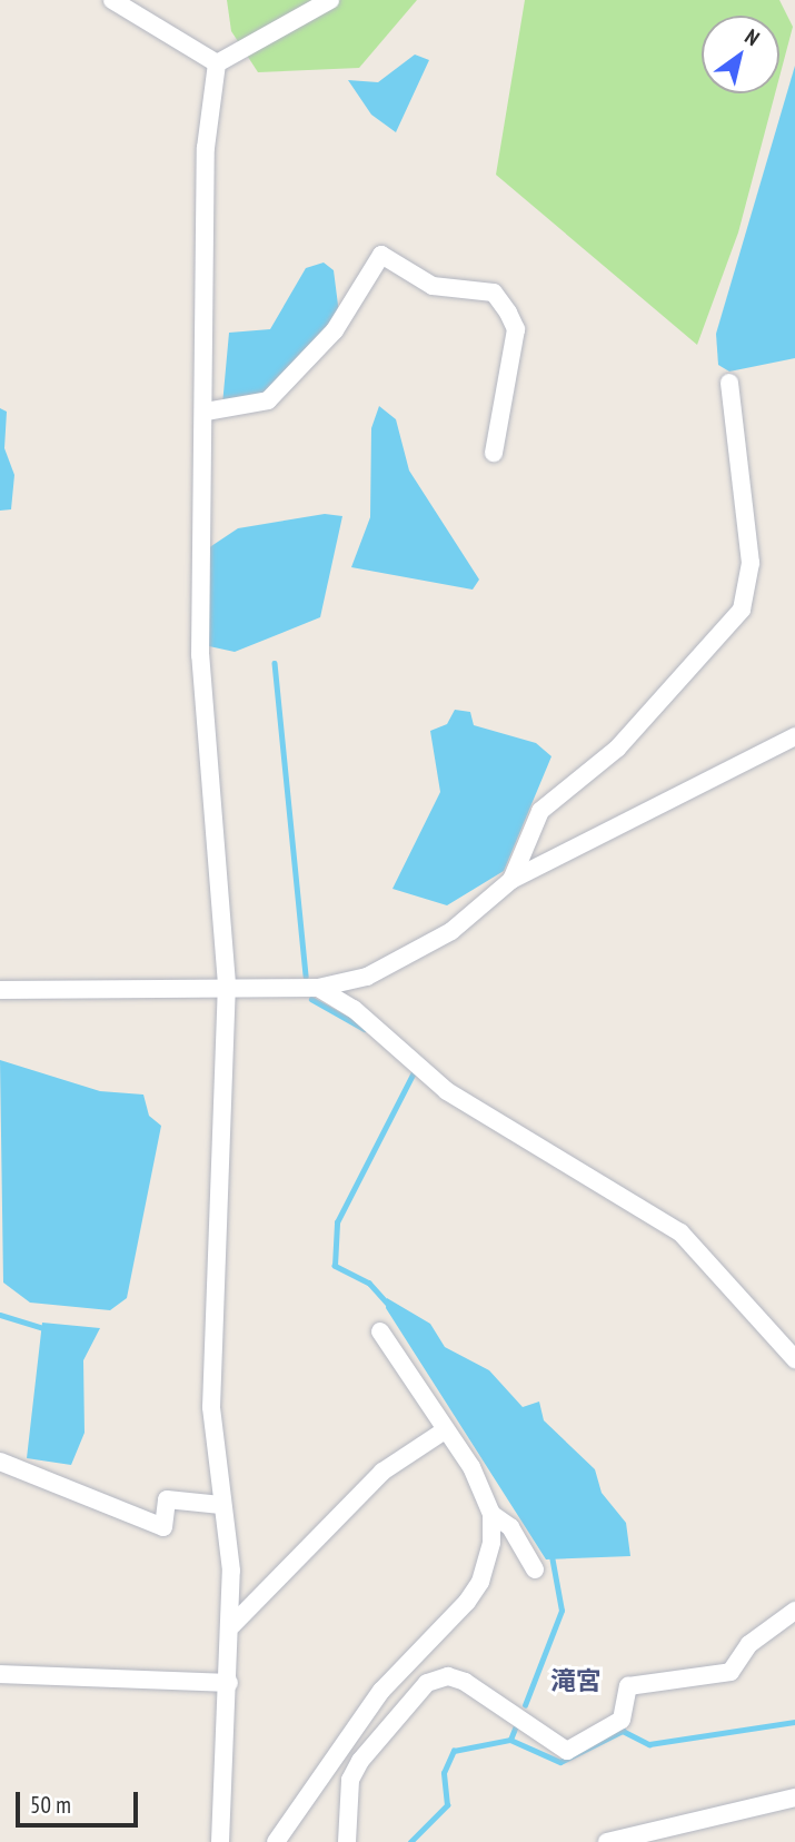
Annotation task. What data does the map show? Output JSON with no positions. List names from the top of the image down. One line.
{"districts":["滝宮"],"scale_bar":"50 m","north":"top right"}
